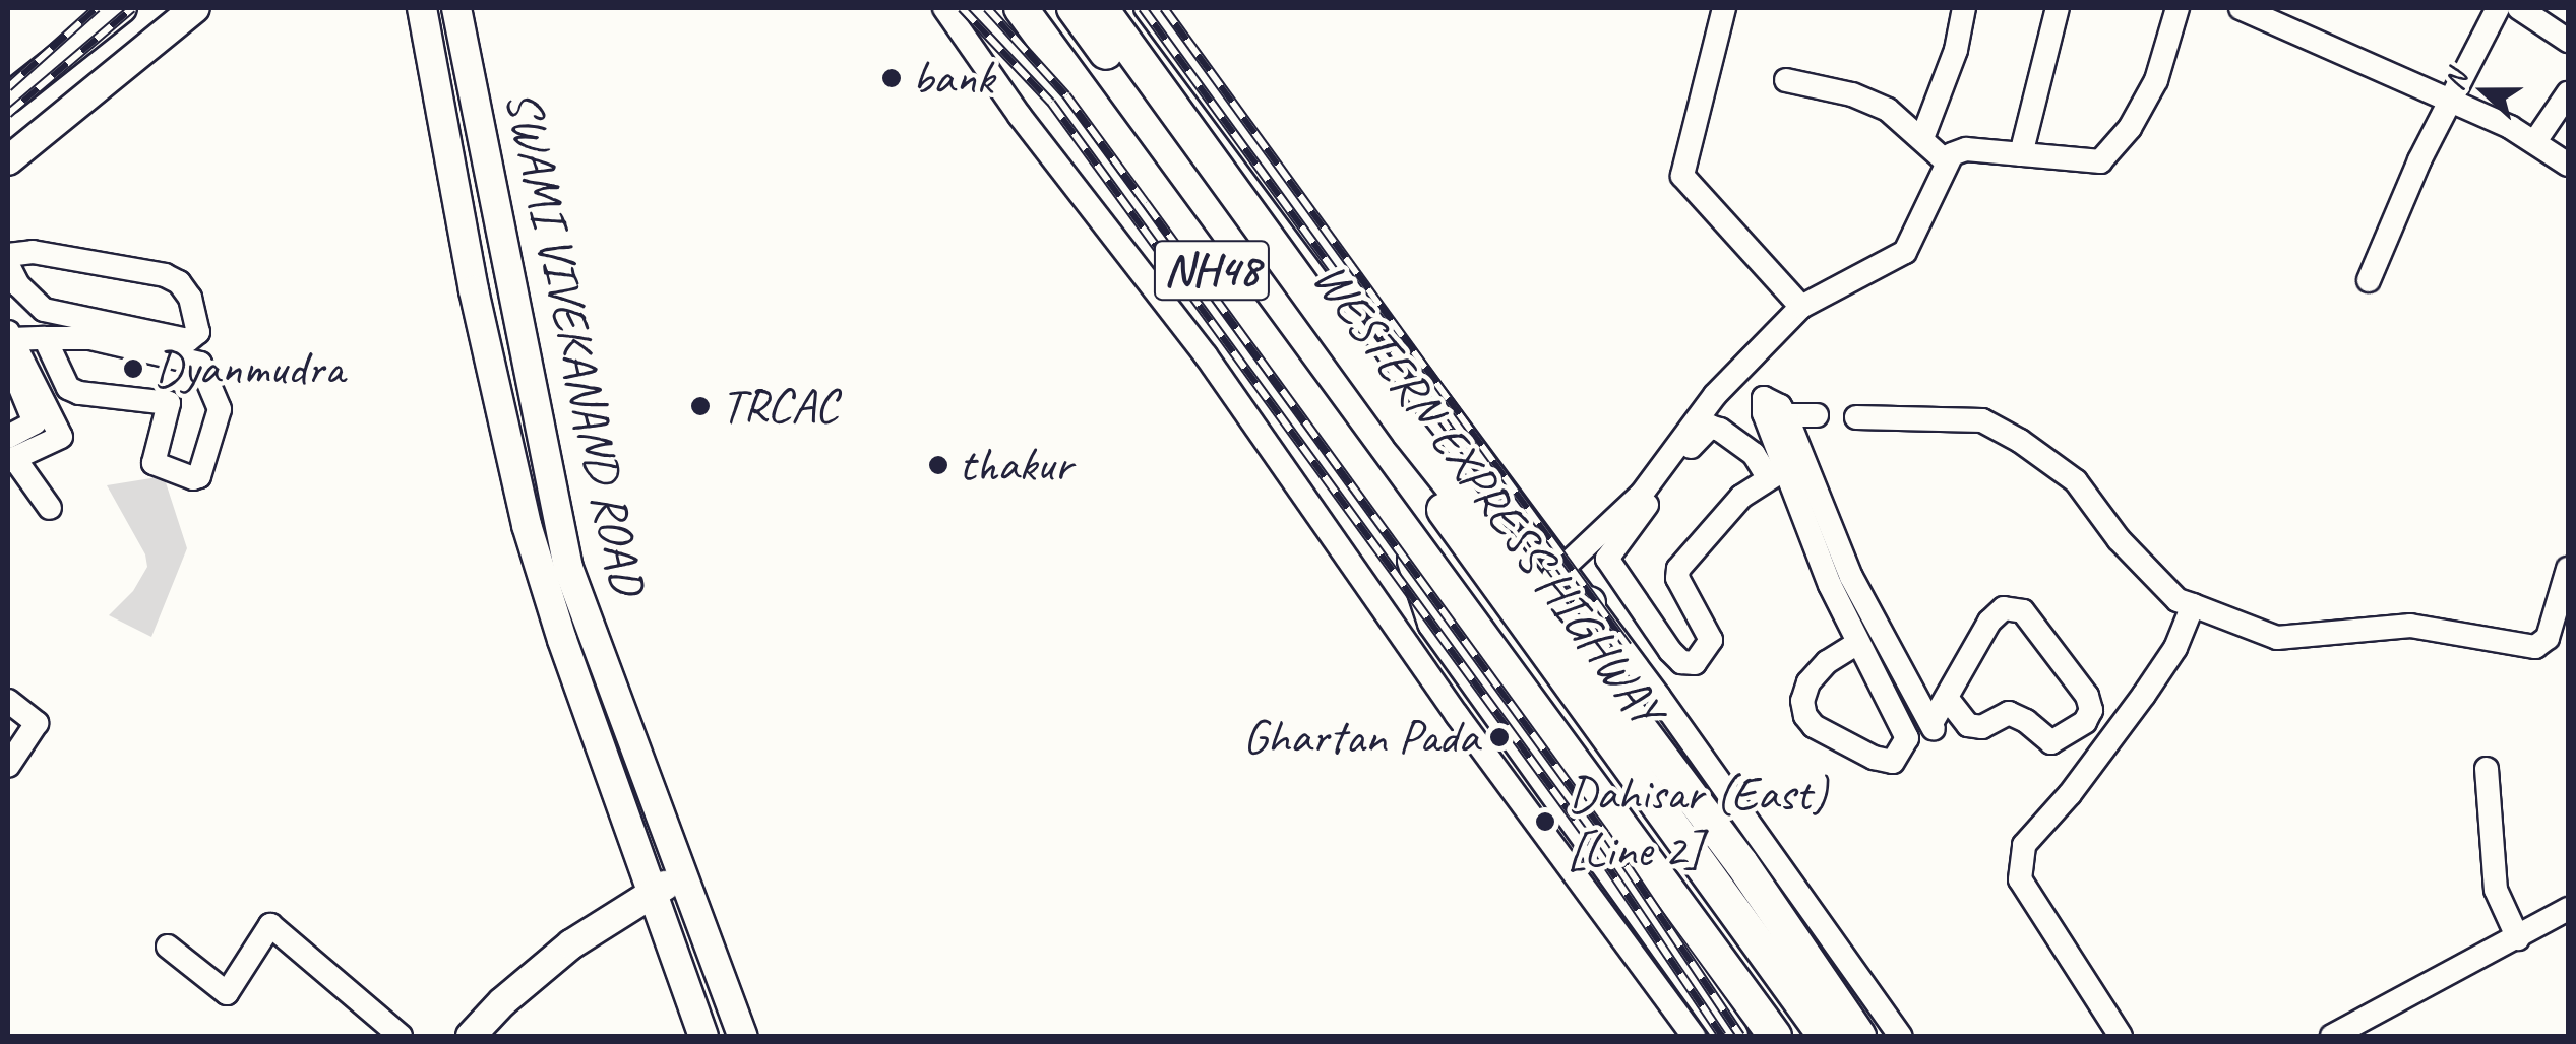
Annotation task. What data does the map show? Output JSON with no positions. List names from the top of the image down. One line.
{"streets":{"highway":["NH48","WESTERN EXPRESS HIGHWAY"],"main road":["SWAMI VIVEKANAND ROAD"]},"places":["bank","Dyanmudra","TRCAC","thakur","Ghartan Pada","Dahisar (East) [Line 2]"],"north":"left"}
